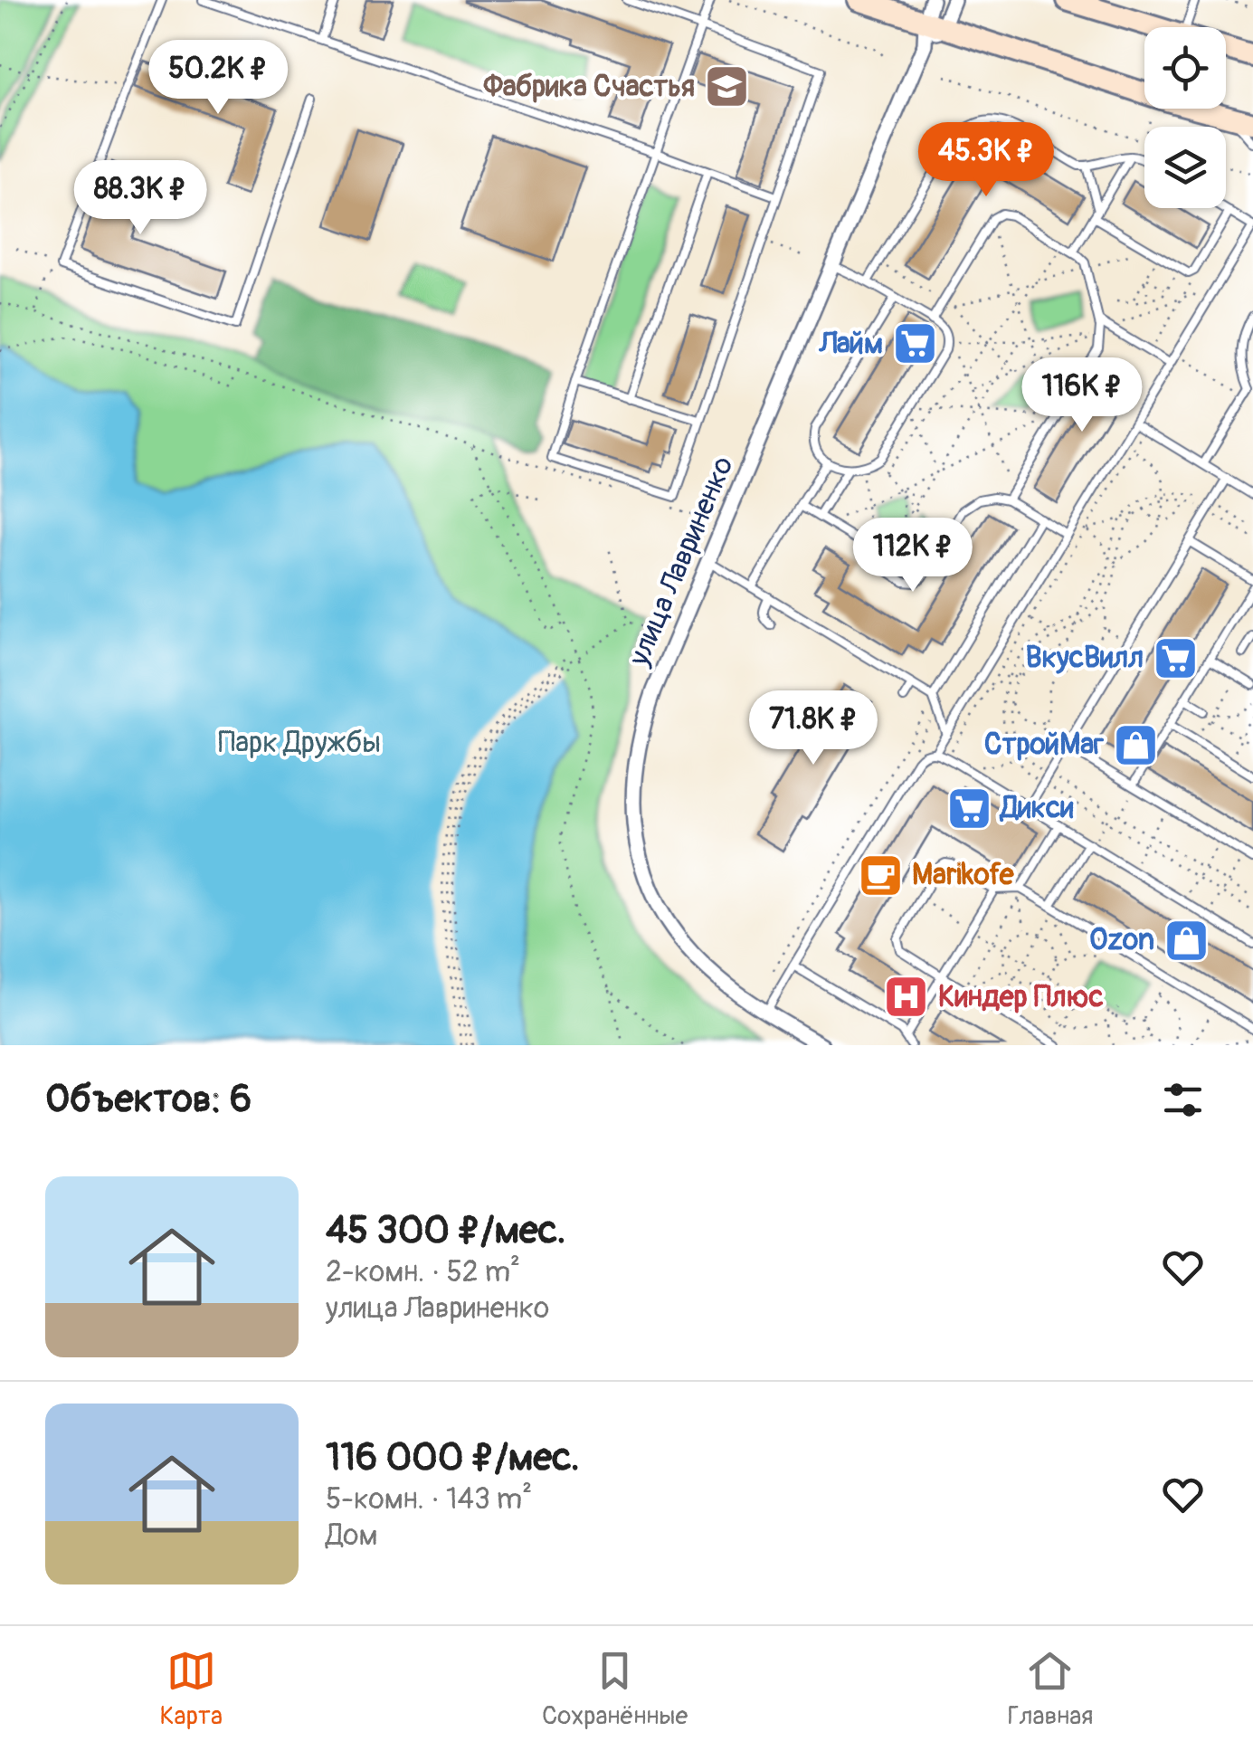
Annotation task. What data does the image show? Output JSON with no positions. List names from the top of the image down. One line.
{"streets":{"street":["улица Лавриненко"]},"parks":["Парк Дружбы"],"places":{"school or university":["Фабрика Счастья"],"supermarket":["Лайм","ВкусВилл","Дикси"],"shop":["СтройМаг","Ozon"],"cafe":["Marikofe"],"hospital":["Киндер Плюс"]},"page":{"price":["50.2K ₽","45.3K ₽","88.3K ₽","116K ₽","112K ₽","71.8K ₽"],"heading":"Объектов: 6","list":[{"name":"45 300 ₽/мес.","note":"2-комн. · 52 m² · улица Лавриненко"},{"name":"116 000 ₽/мес.","note":"5-комн. · 143 m² · Дом"}],"tabs":["Карта","Сохранённые","Главная"]}}
